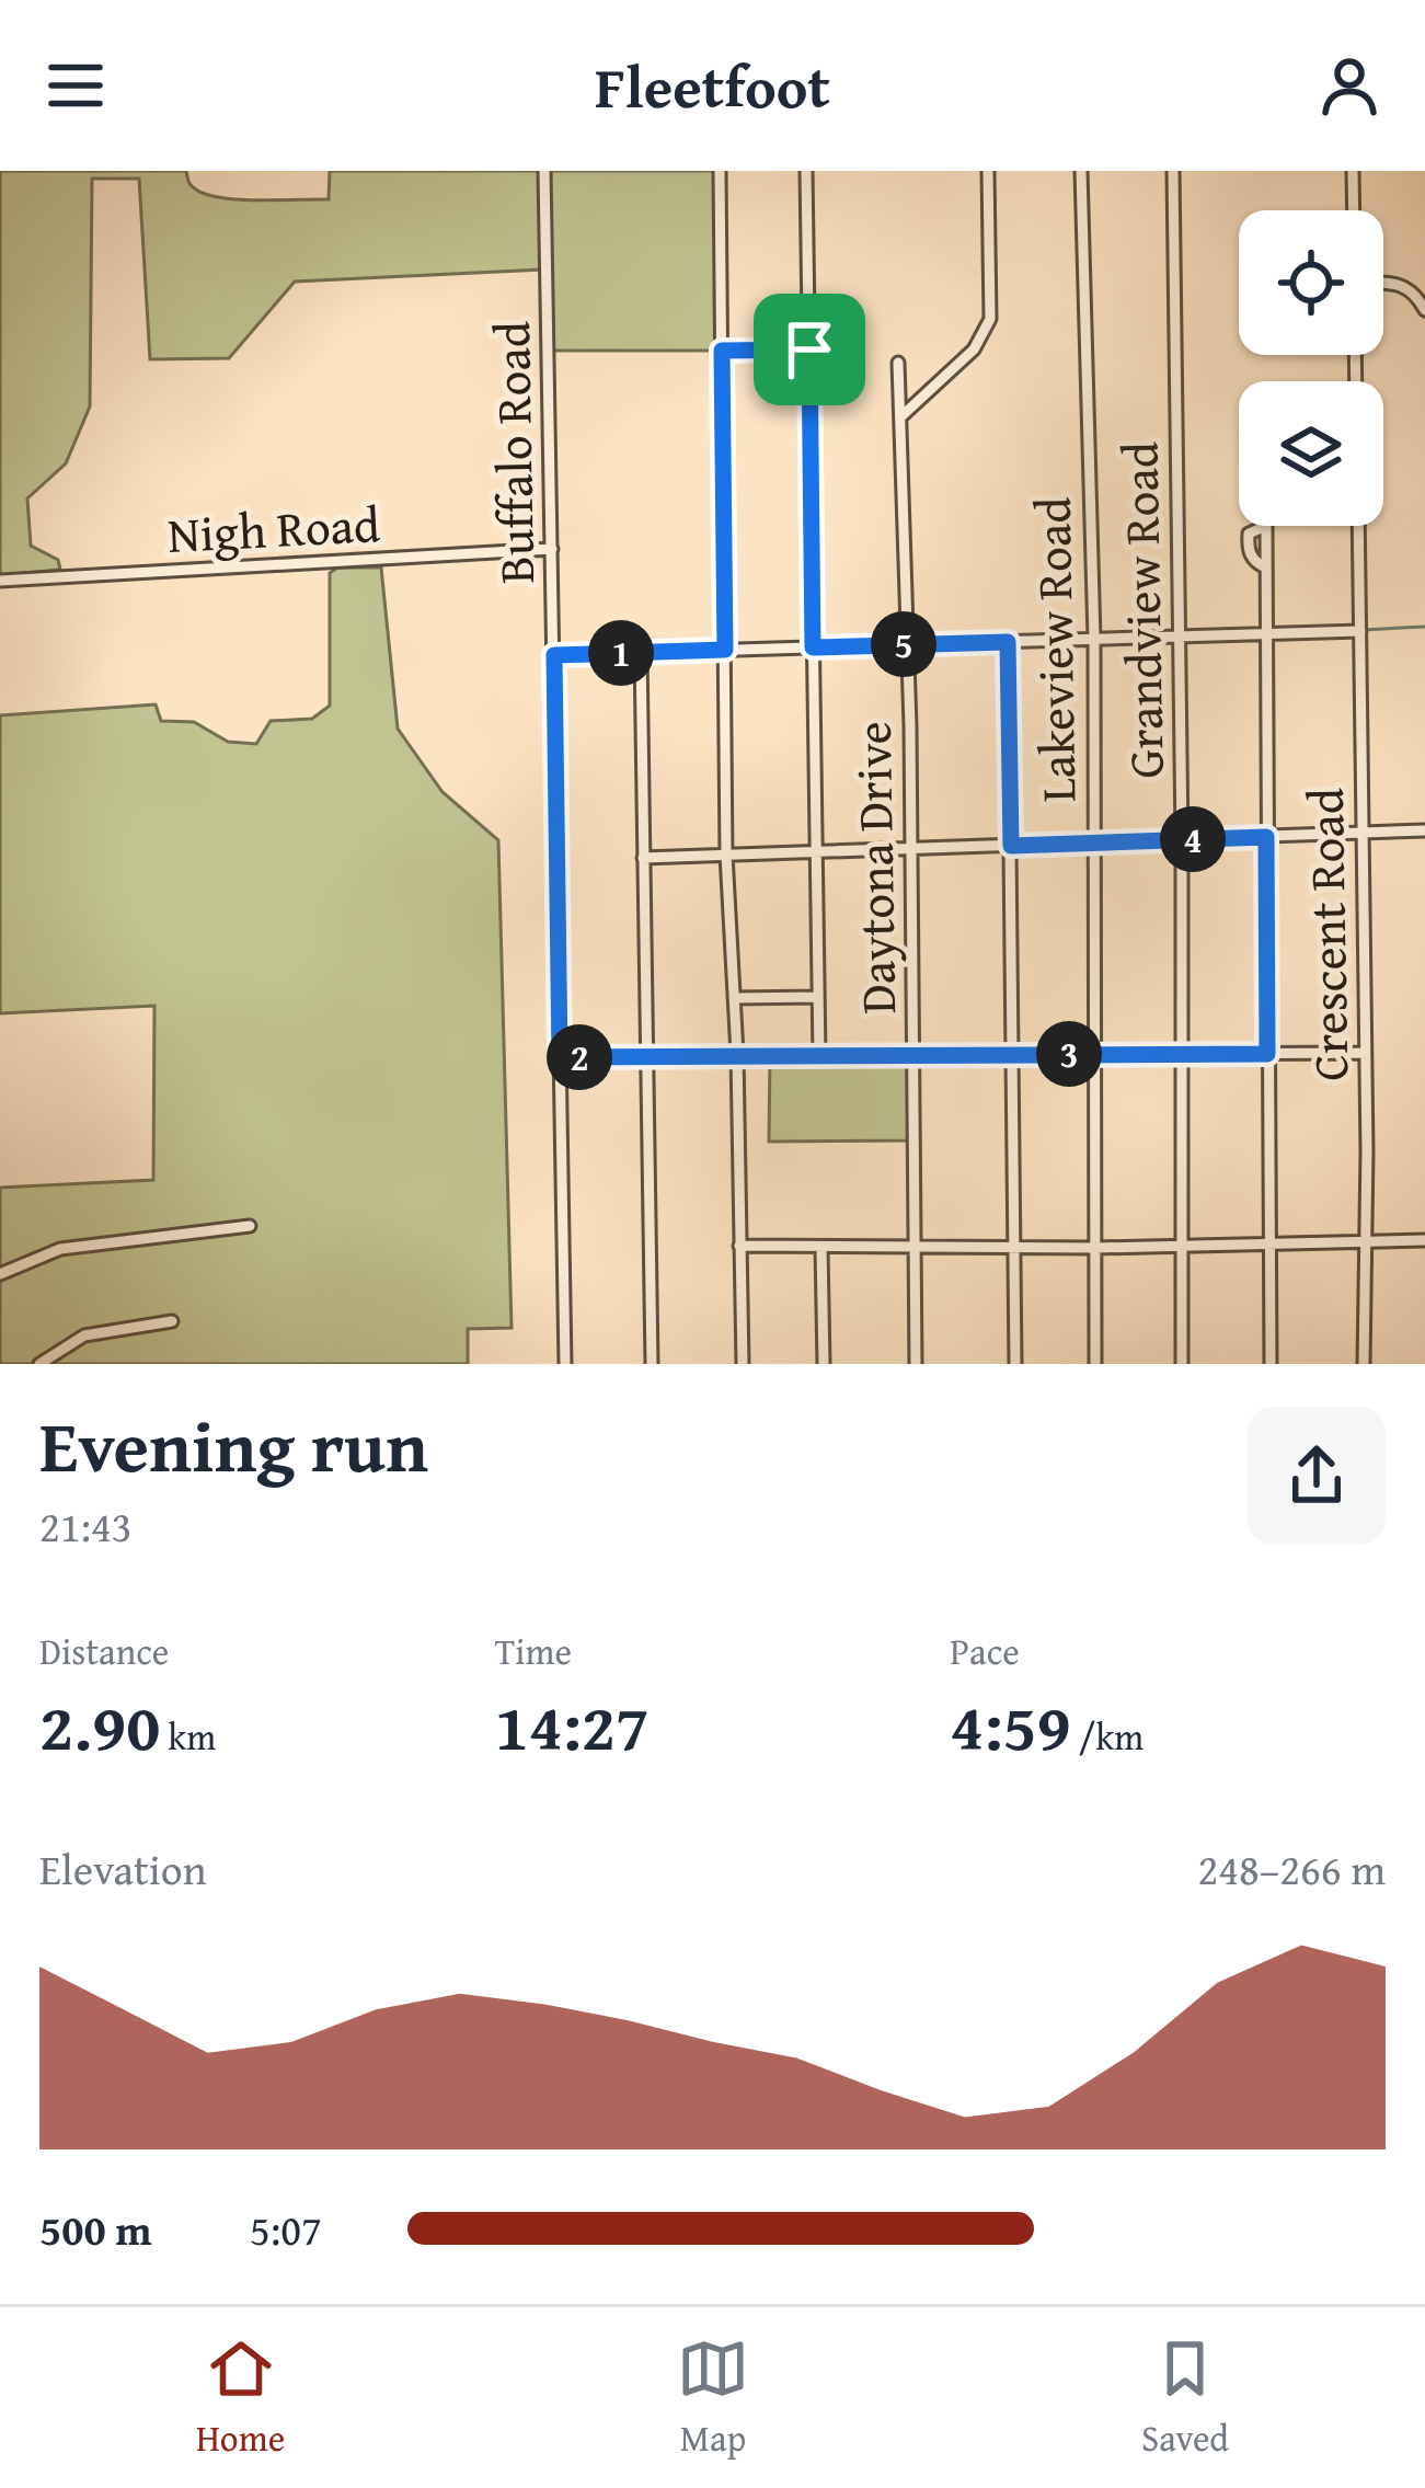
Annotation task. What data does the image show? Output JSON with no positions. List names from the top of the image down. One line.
{"streets":{"street":["Buffalo Road","Nigh Road","Grandview Road","Lakeview Road","Daytona Drive","Crescent Road"]},"crossings":[["Buffalo Road","Nigh Road"]],"page":{"header":"Fleetfoot","pins":["5","1","4","3","2"],"heading":["Evening run","21:43"],"stats":[["Distance","2.90 km"],["Time","14:27"],["Pace","4:59 /km"]],"chart":["Elevation","248–266 m"],"list":[{"name":"500 m","note":"5:07"}],"tabs":["Home","Map","Saved"]}}
